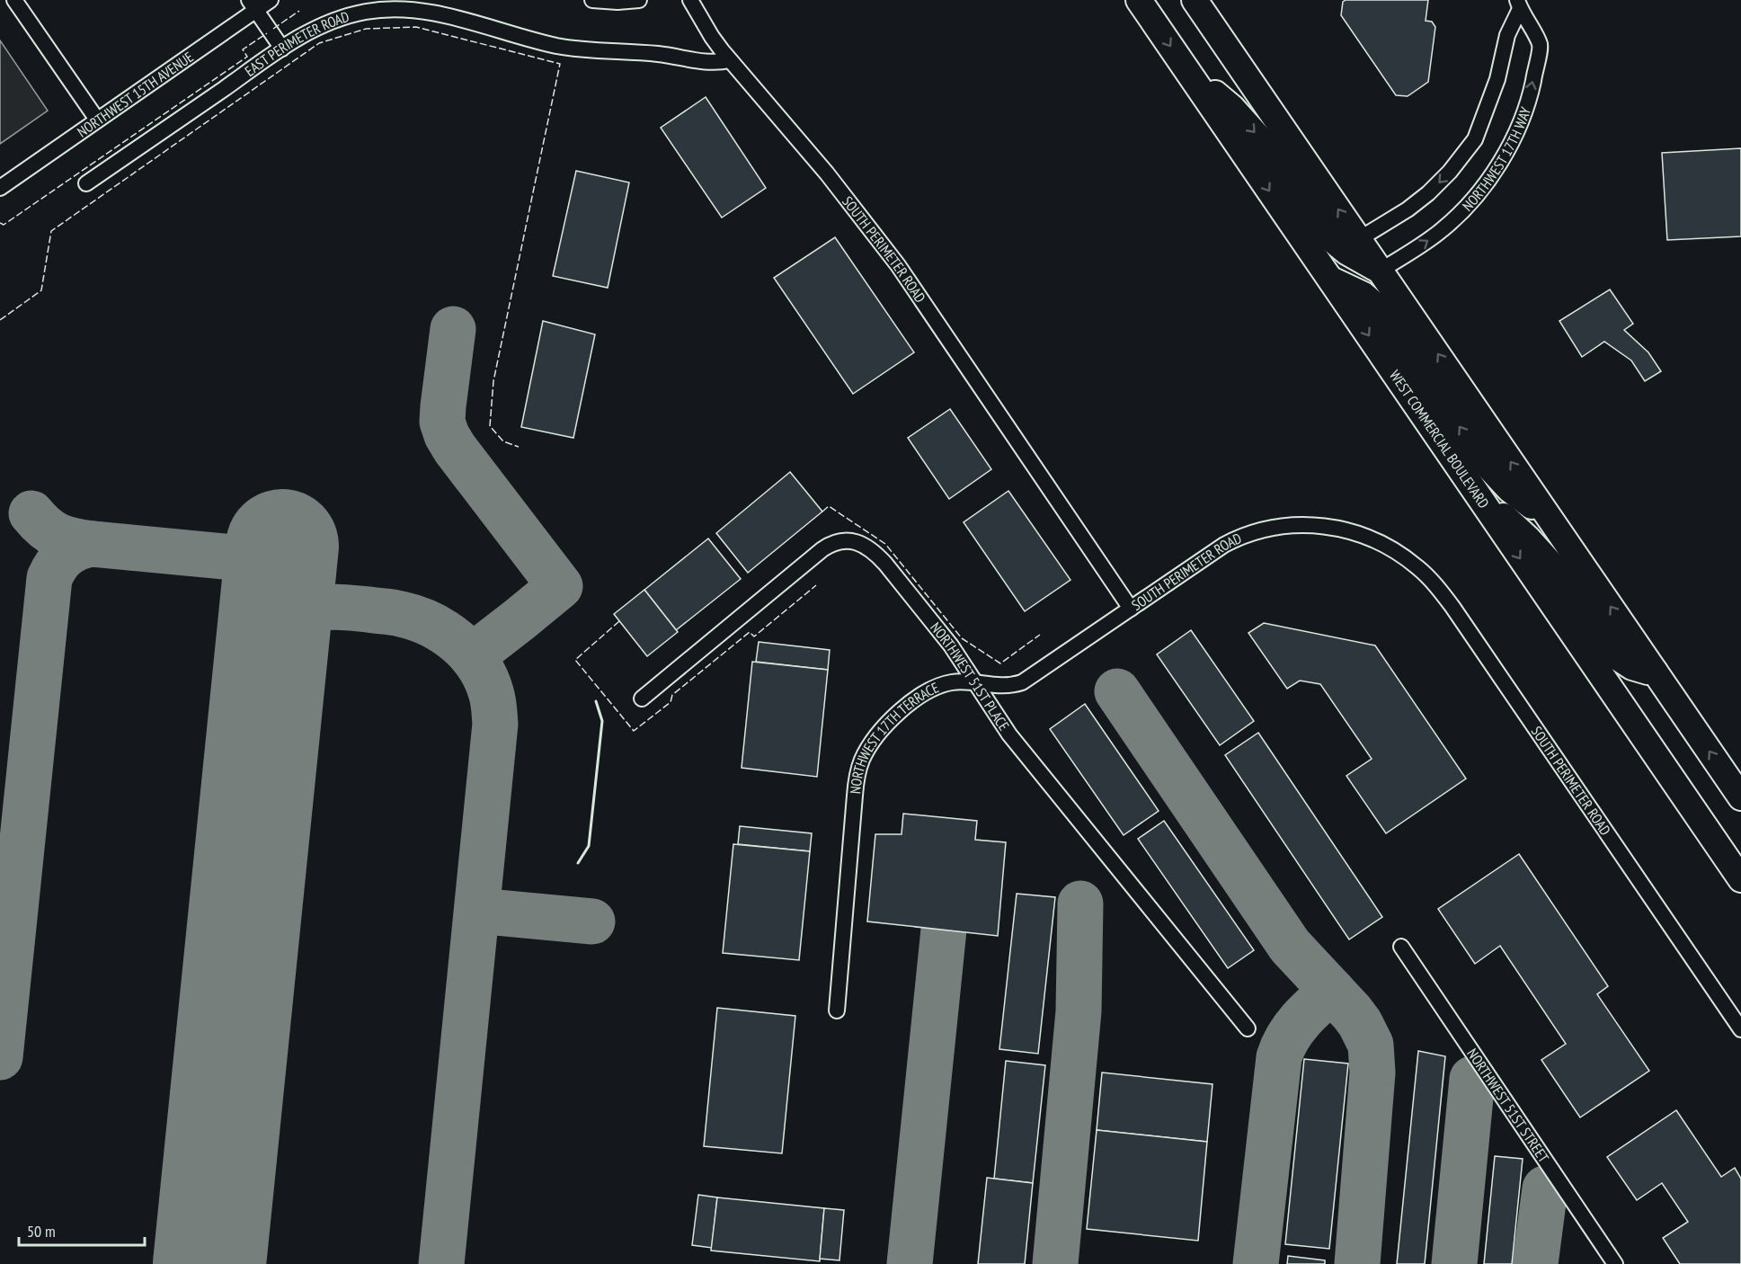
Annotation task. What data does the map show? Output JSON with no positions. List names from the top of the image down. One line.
{"streets":{"highway":["WEST COMMERCIAL BOULEVARD"],"street":["EAST PERIMETER ROAD","NORTHWEST 15TH AVENUE","NORTHWEST 17TH WAY","SOUTH PERIMETER ROAD","NORTHWEST 51ST PLACE","NORTHWEST 17TH TERRACE","NORTHWEST 51ST STREET"]},"crossings":[["EAST PERIMETER ROAD","SOUTH PERIMETER ROAD"],["SOUTH PERIMETER ROAD","NORTHWEST 17TH TERRACE"],["NORTHWEST 51ST PLACE","NORTHWEST 17TH TERRACE"]],"scale_bar":"50 m"}
